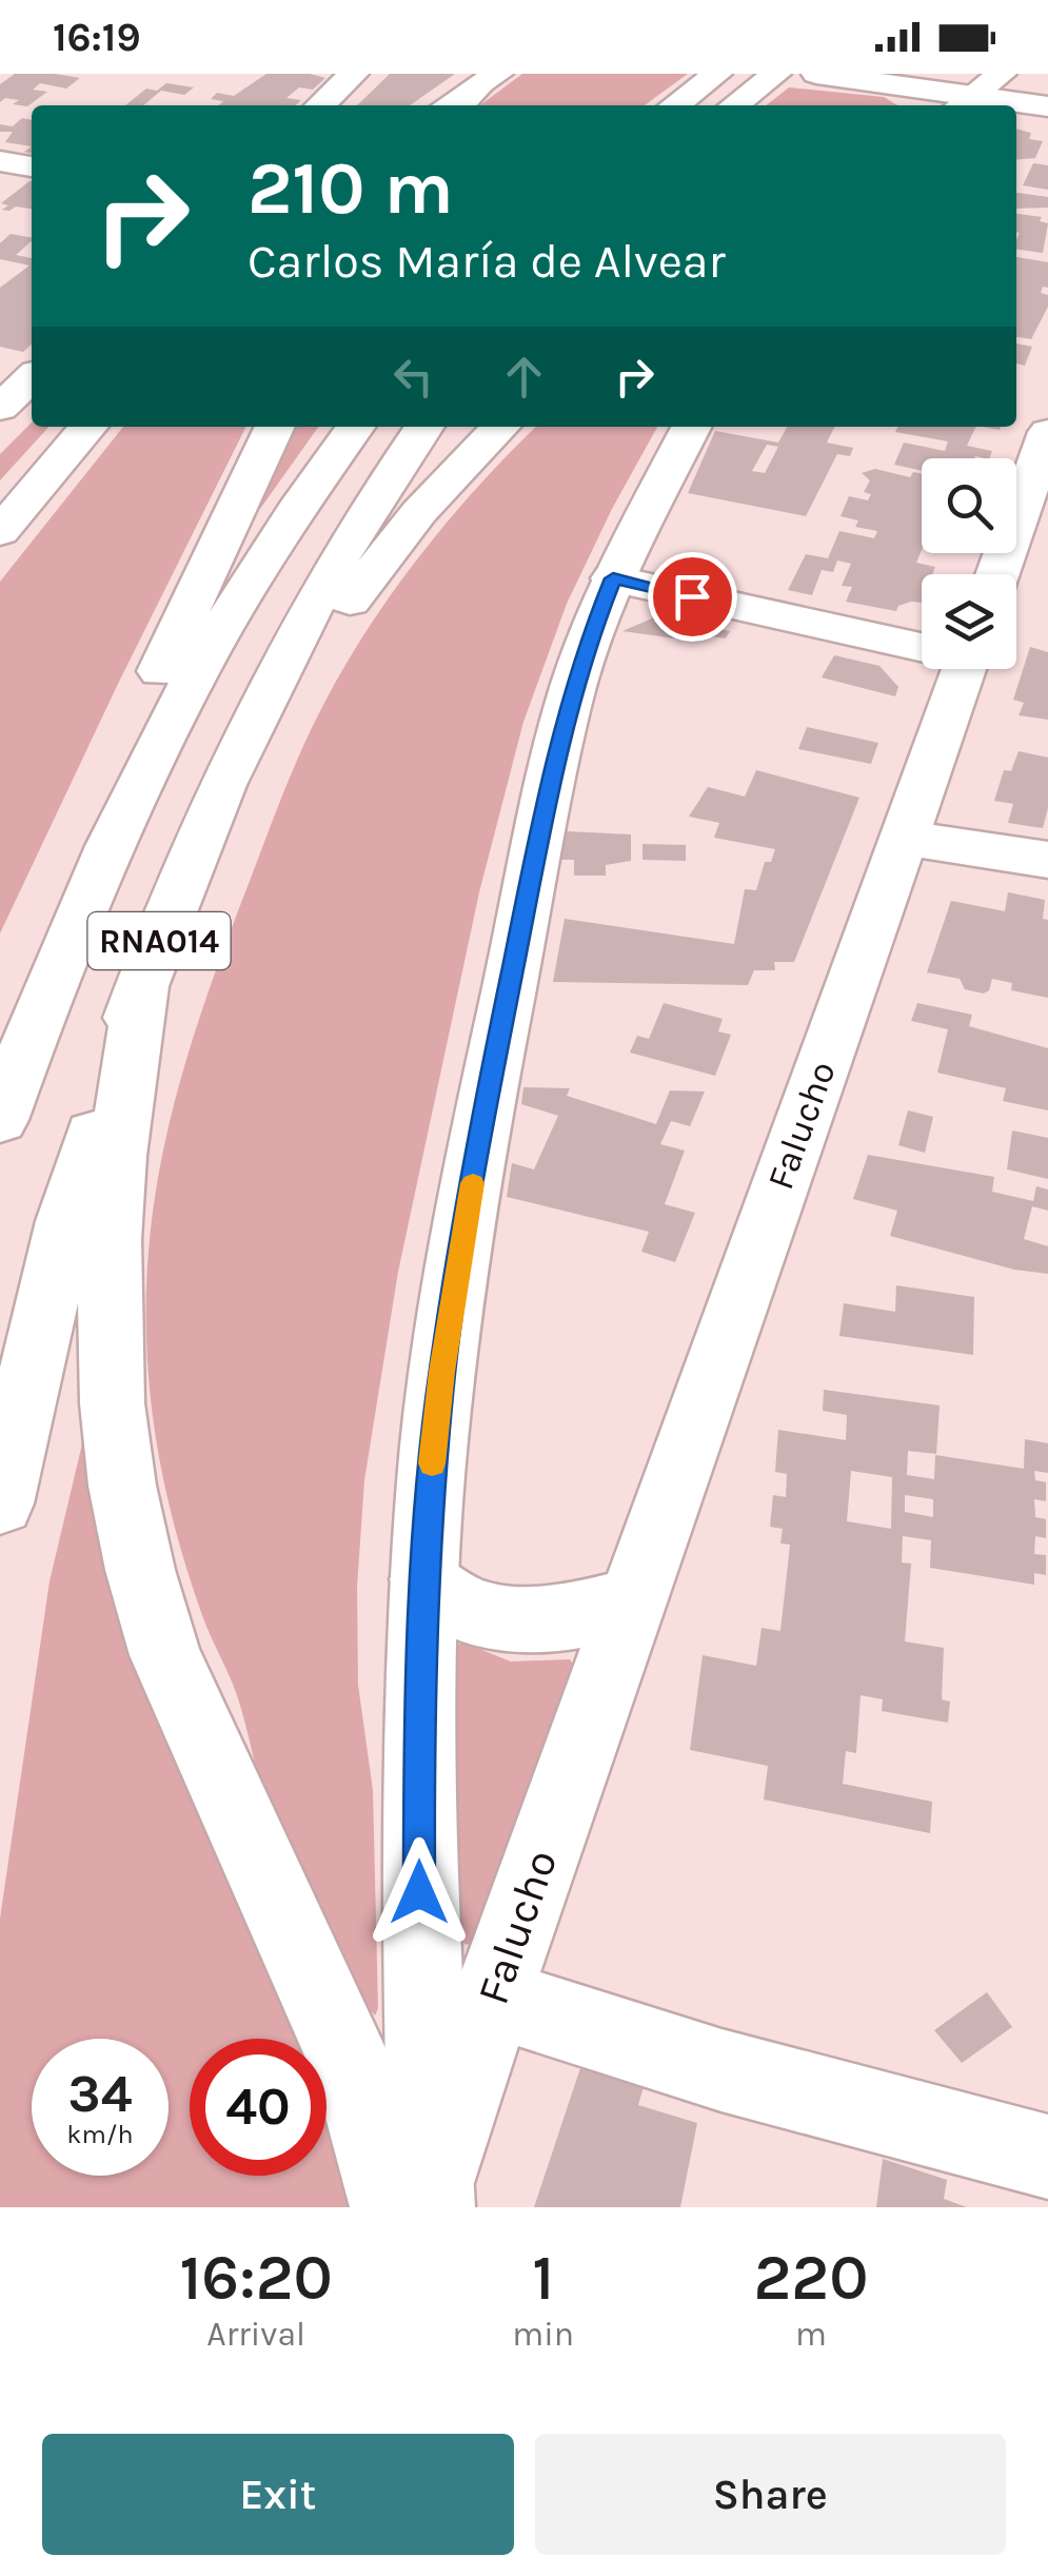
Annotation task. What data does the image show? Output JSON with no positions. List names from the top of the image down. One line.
{"streets":{"main road":["RNA014","Falucho"]},"page":{"status":"16:19","turn":["210 m","Carlos María de Alvear"],"speed":"34 km/h","limit":"40","eta":["16:20","Arrival","1","min","220","m"],"buttons":["Exit","Share"]}}
